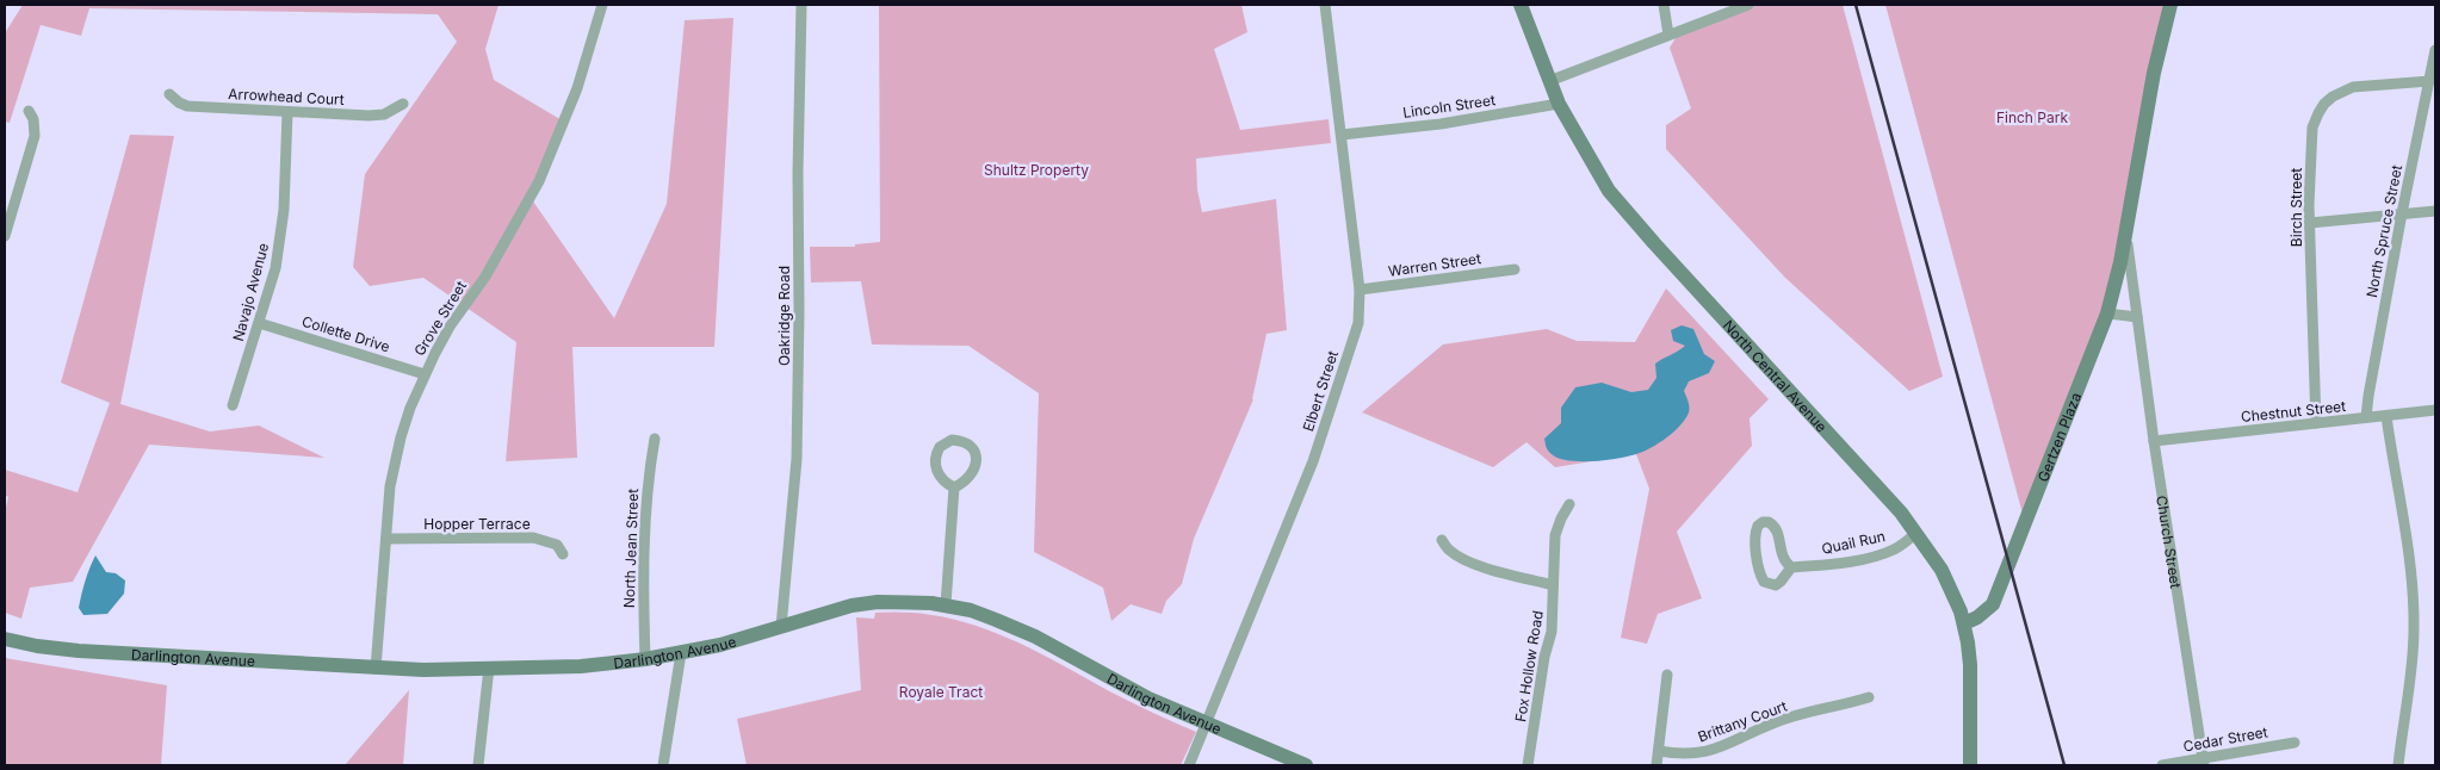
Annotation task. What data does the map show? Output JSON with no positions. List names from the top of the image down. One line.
{"streets":{"main road":["North Central Avenue","Gertzen Plaza","Church Street","Darlington Avenue"],"street":["Arrowhead Court","Lincoln Street","Birch Street","North Spruce Street","Warren Street","Navajo Avenue","Oakridge Road","Grove Street","Collette Drive","Elbert Street","Chestnut Street","Hopper Terrace","Quail Run","North Jean Street","Fox Hollow Road","Brittany Court","Cedar Street"]},"crossings":[["Arrowhead Court","Navajo Avenue"],["Lincoln Street","North Central Avenue"],["Lincoln Street","Elbert Street"],["Birch Street","North Spruce Street"],["Birch Street","Chestnut Street"],["North Spruce Street","Chestnut Street"],["Warren Street","Elbert Street"],["Navajo Avenue","Collette Drive"],["Oakridge Road","Darlington Avenue"],["Grove Street","Collette Drive"],["Grove Street","Hopper Terrace"],["Grove Street","Darlington Avenue"],["North Central Avenue","Gertzen Plaza"],["North Central Avenue","Quail Run"],["Elbert Street","Darlington Avenue"],["Chestnut Street","Church Street"],["Gertzen Plaza","Church Street"],["Church Street","Cedar Street"],["North Jean Street","Darlington Avenue"]],"parks":["Finch Park","Shultz Property","Royale Tract"]}
